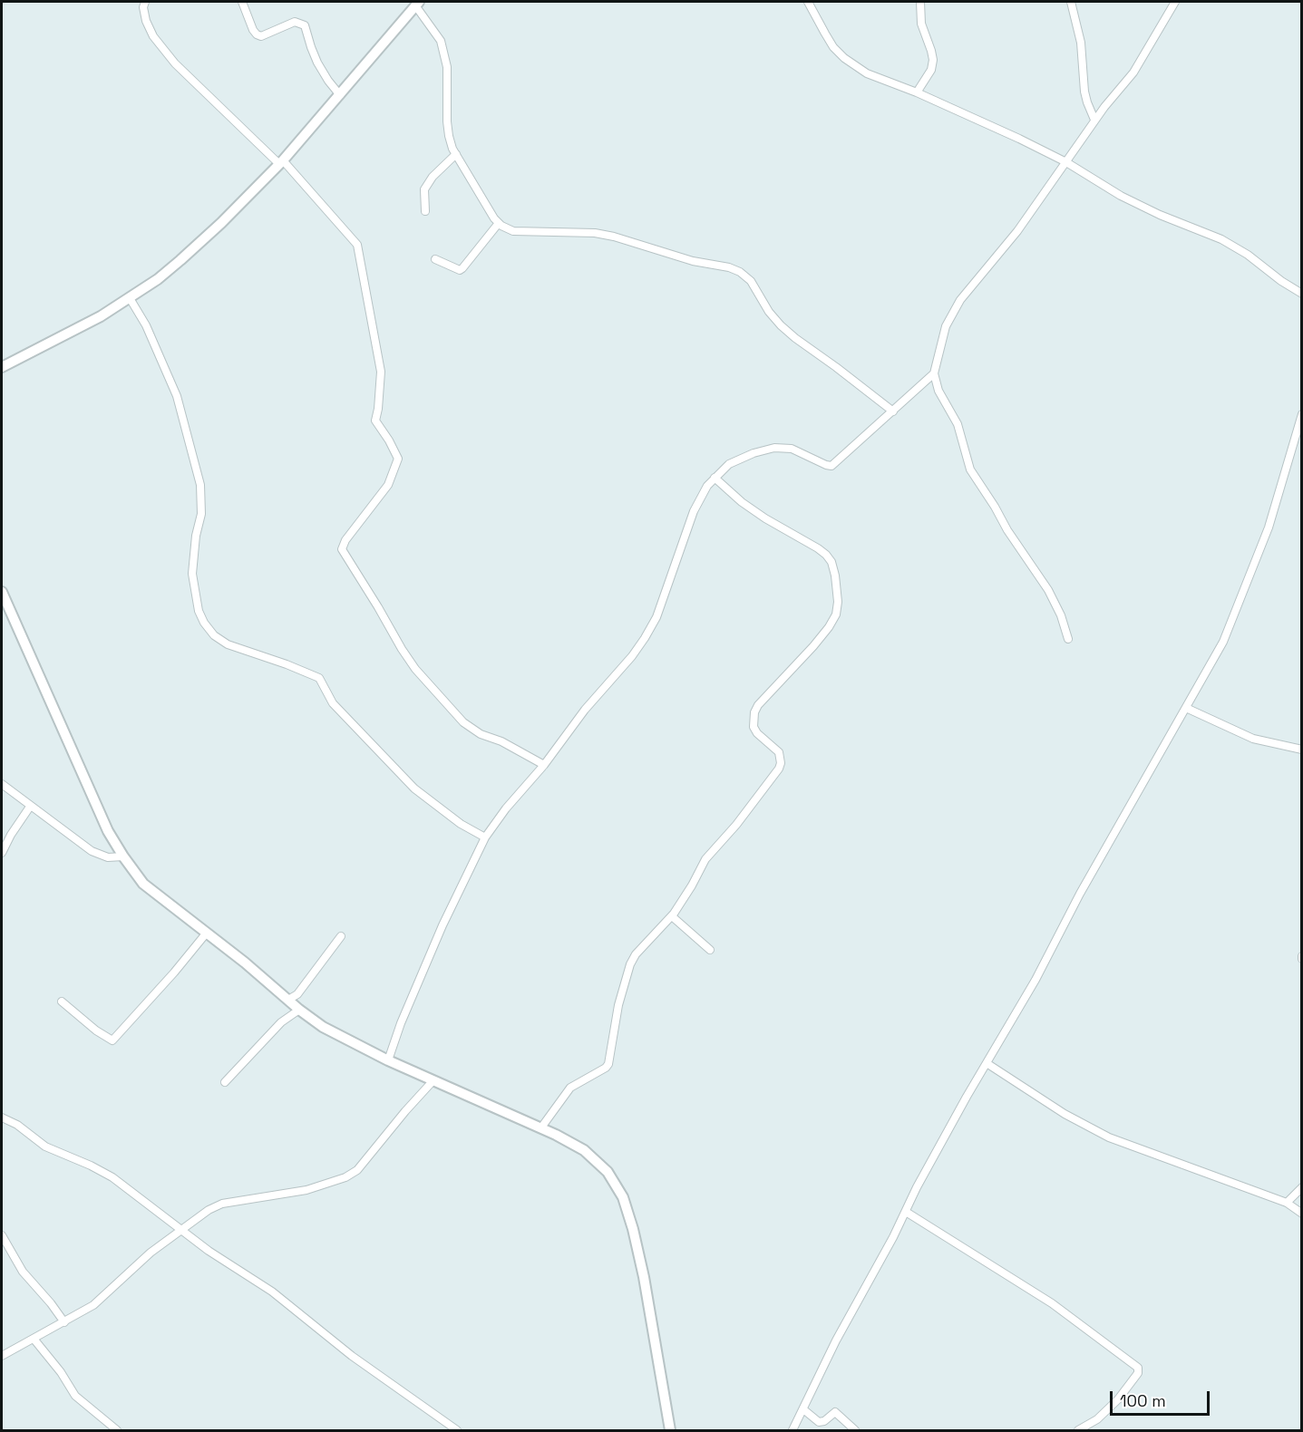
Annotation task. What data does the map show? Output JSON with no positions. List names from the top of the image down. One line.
{"scale_bar":"100 m"}
